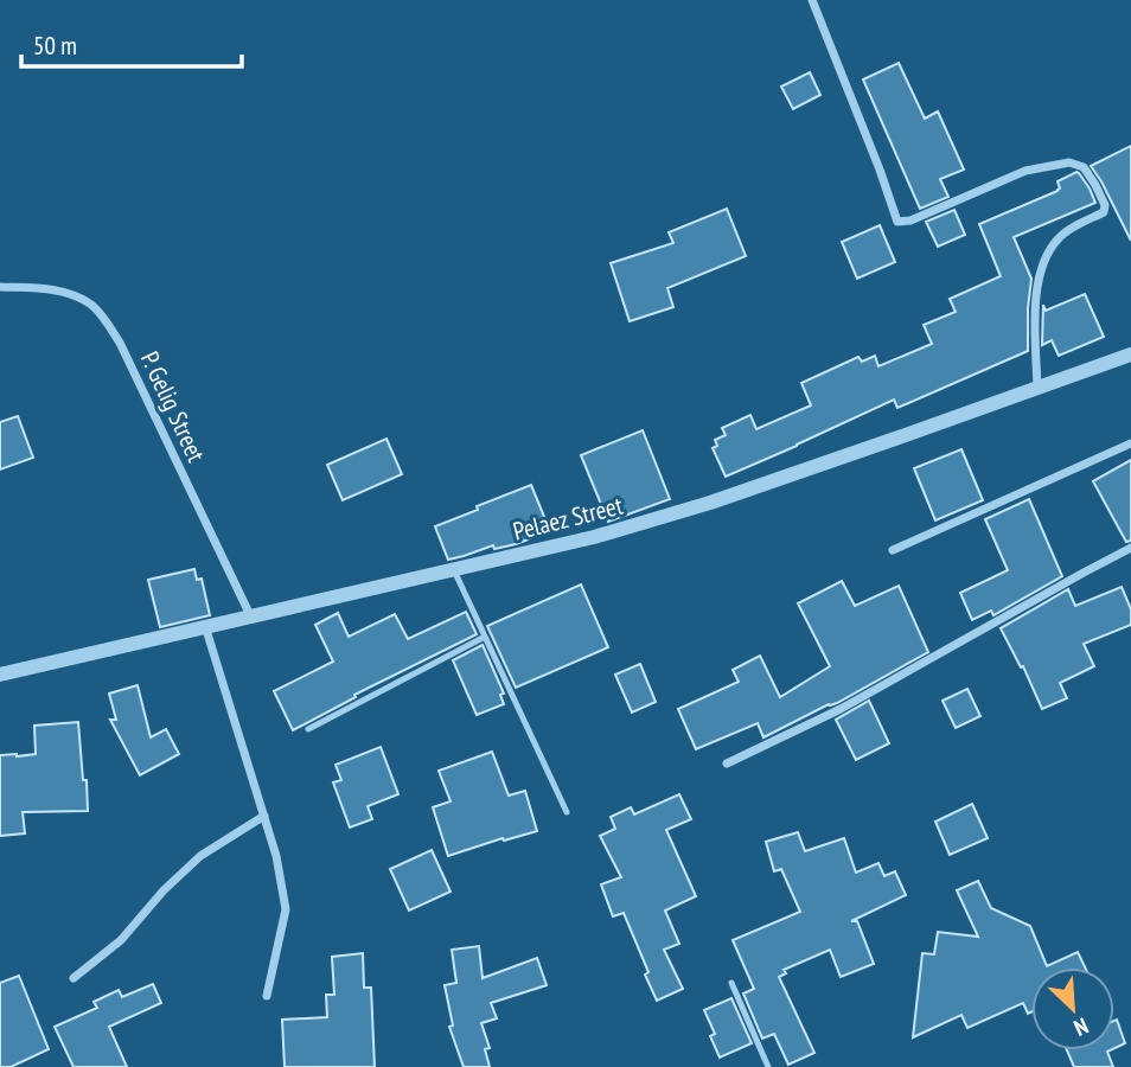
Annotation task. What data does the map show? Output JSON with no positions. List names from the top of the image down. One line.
{"streets":{"street":["P. Gelig Street","Pelaez Street"]},"crossings":[["P. Gelig Street","Pelaez Street"]],"scale_bar":"50 m","north":"bottom right"}
